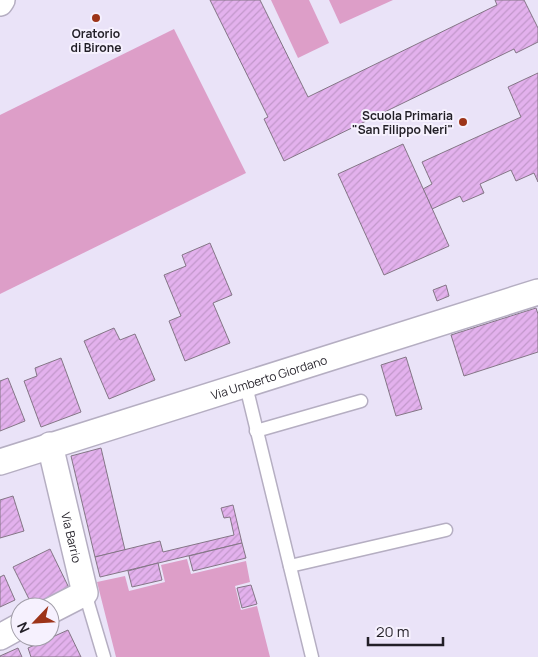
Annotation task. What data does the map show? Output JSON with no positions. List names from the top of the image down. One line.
{"streets":{"street":["Via Umberto Giordano","Via Barrio"]},"crossings":[["Via Umberto Giordano","Via Barrio"]],"places":["Oratorio di Birone","Scuola Primaria \"San Filippo Neri\""],"scale_bar":"20 m","north":"bottom left"}
